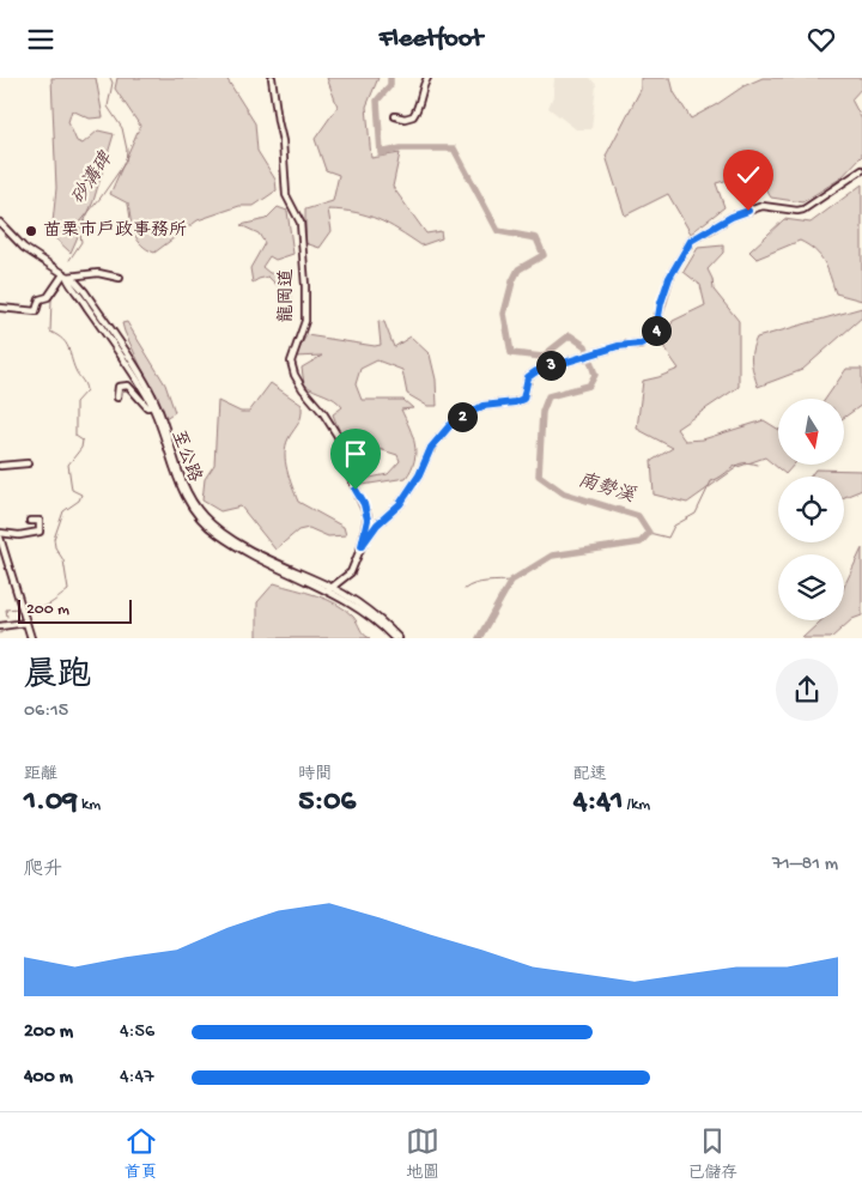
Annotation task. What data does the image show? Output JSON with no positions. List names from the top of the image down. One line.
{"streets":{"street":["龍岡道","至公路"]},"crossings":[["龍岡道","至公路"]],"water":["砂溝碑","南勢溪"],"places":["苗栗市戶政事務所"],"scale_bar":"200 m","north":"bottom","page":{"header":"Fleetfoot","pins":["4","3","2"],"scale":"200 m","heading":["晨跑","06:15"],"stats":[["距離","1.09 km"],["時間","5:06"],["配速","4:41 /km"]],"chart":["爬升","71–81 m"],"list":[{"name":"200 m","note":"4:56"},{"name":"400 m","note":"4:47"}],"tabs":["首頁","地圖","已儲存"]}}
